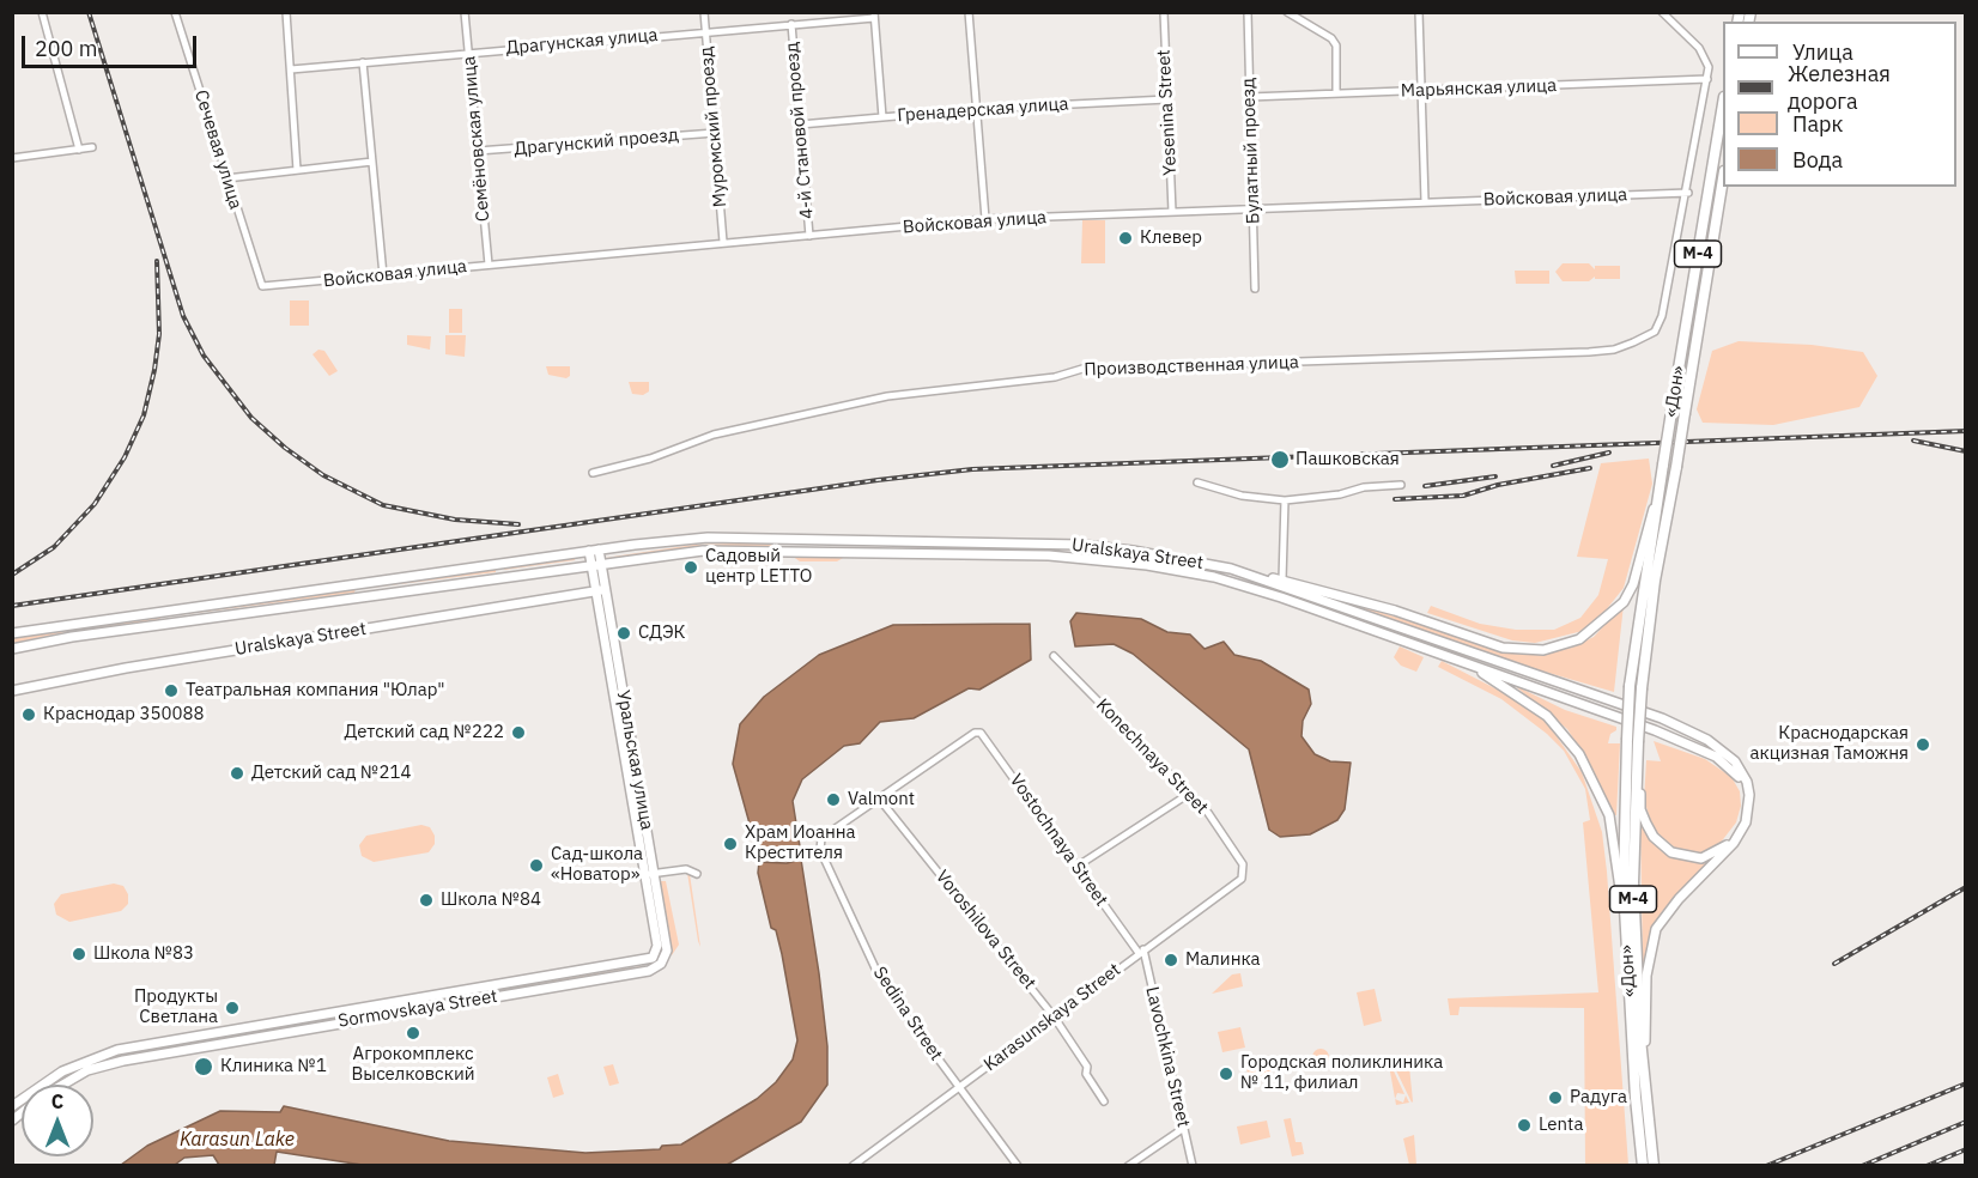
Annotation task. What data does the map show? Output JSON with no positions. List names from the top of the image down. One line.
{"streets":{"highway":["М-4","«Дон»"],"main road":["Uralskaya Street","Уральская улица","Sormovskaya Street"],"street":["Драгунская улица","Марьянская улица","Гренадерская улица","Yesenina Street","Муромский проезд","4-й Становой проезд","Семёновская улица","Драгунский проезд","Сечевая улица","Булатный проезд","Войсковая улица","Производственная улица","Konechnaya Street","Vostochnaya Street","Voroshilova Street","Sedina Street","Karasunskaya Street","Lavochkina Street"]},"crossings":[["Драгунская улица","Муромский проезд"],["Драгунская улица","4-й Становой проезд"],["Драгунская улица","Семёновская улица"],["Марьянская улица","Булатный проезд"],["Гренадерская улица","Yesenina Street"],["Гренадерская улица","4-й Становой проезд"],["Yesenina Street","Войсковая улица"],["Муромский проезд","Драгунский проезд"],["Муромский проезд","Войсковая улица"],["4-й Становой проезд","Войсковая улица"],["Семёновская улица","Драгунский проезд"],["Семёновская улица","Войсковая улица"],["Сечевая улица","Войсковая улица"],["Булатный проезд","Войсковая улица"],["Войсковая улица","Производственная улица"],["М-4","«Дон»"],["М-4","Uralskaya Street"],["«Дон»","Uralskaya Street"],["Uralskaya Street","Уральская улица"],["Konechnaya Street","Karasunskaya Street"],["Уральская улица","Sormovskaya Street"],["Vostochnaya Street","Voroshilova Street"],["Vostochnaya Street","Sedina Street"],["Vostochnaya Street","Karasunskaya Street"],["Vostochnaya Street","Lavochkina Street"],["Voroshilova Street","Sedina Street"],["Voroshilova Street","Karasunskaya Street"],["Sedina Street","Karasunskaya Street"],["Karasunskaya Street","Lavochkina Street"]],"water":["Karasun Lake"],"places":["Клевер","Пашковская","Садовый центр LETTO","СДЭК","Театральная компания \"Юлар\"","Краснодар 350088","Детский сад №222","Краснодарская акцизная Таможня","Детский сад №214","Valmont","Храм Иоанна Крестителя","Сад-школа «Новатор»","Школа №84","Школа №83","Малинка","Продукты Светлана","Агрокомплекс Выселковский","Клиника №1","Городская поликлиника № 11, филиал","Радуга","Lenta"],"legend":["Улица","Железная дорога","Парк","Вода"],"scale_bar":"200 m","north":"top"}
